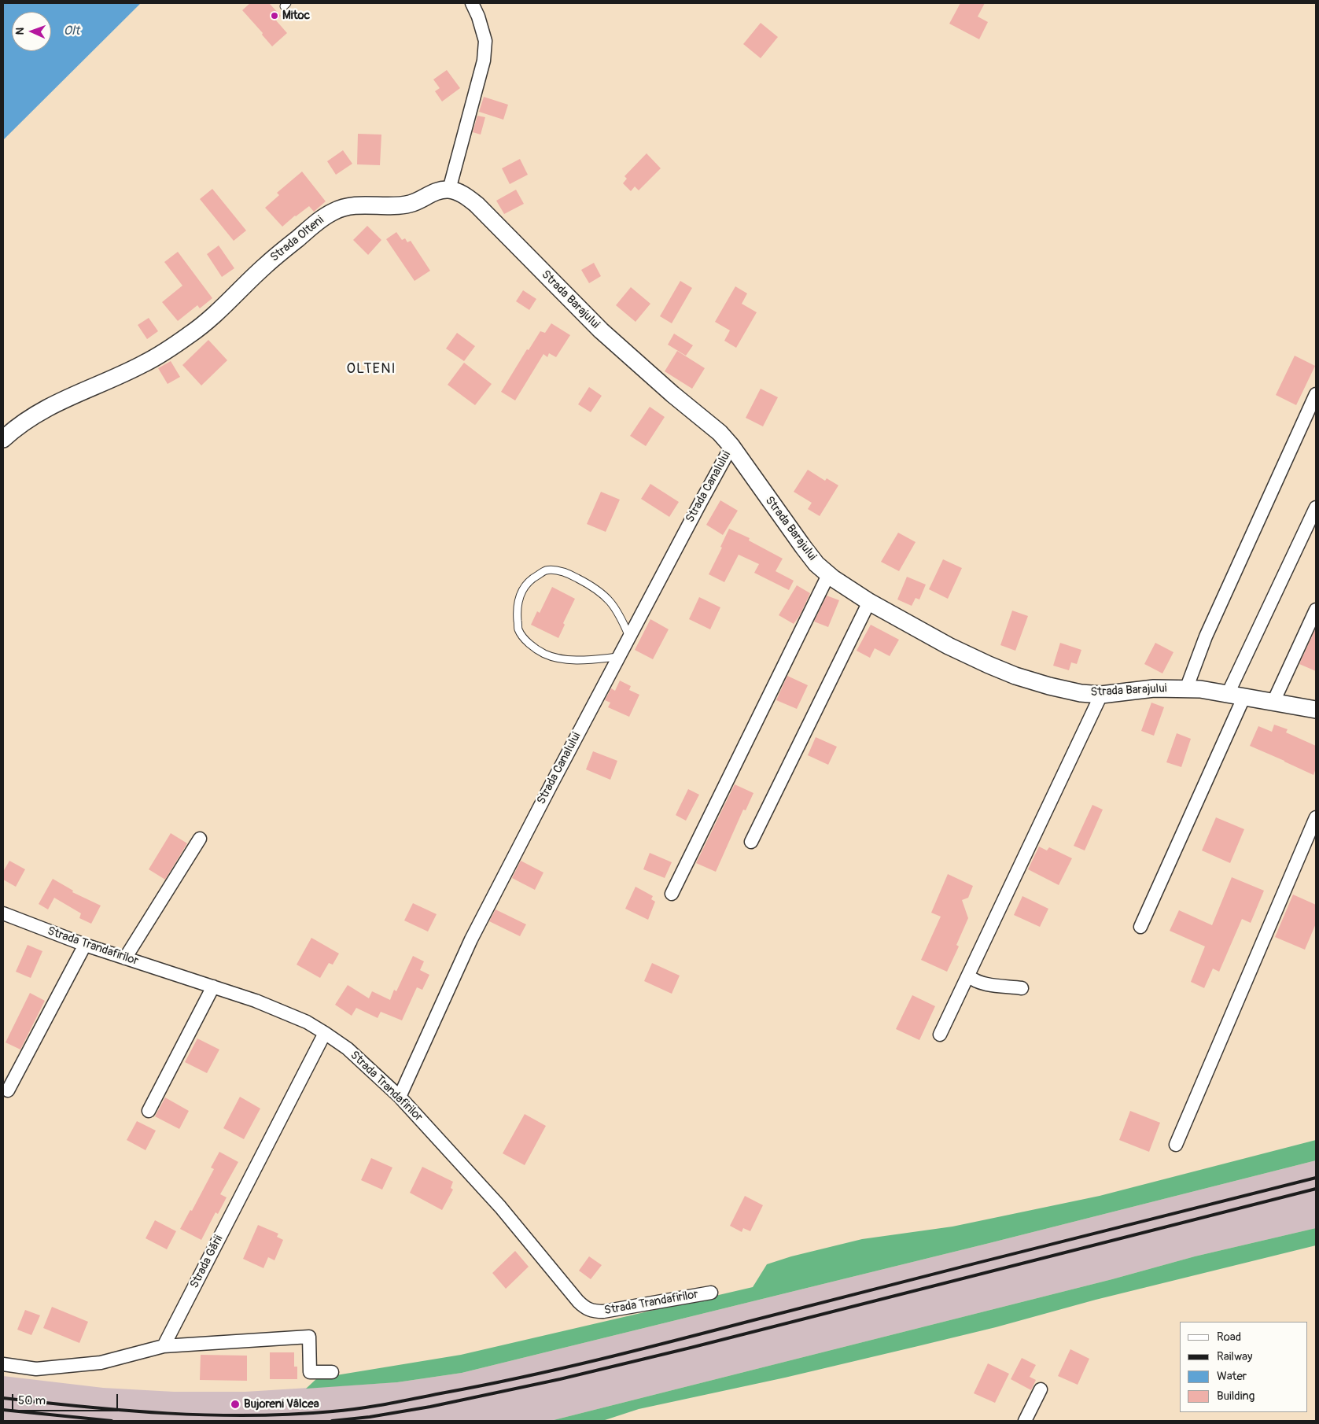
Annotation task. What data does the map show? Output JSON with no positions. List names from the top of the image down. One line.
{"streets":{"street":["Strada Olteni","Strada Barajului","Strada Canalului","Strada Trandafirilor","Strada Gării"]},"crossings":[["Strada Olteni","Strada Barajului"],["Strada Barajului","Strada Canalului"],["Strada Canalului","Strada Trandafirilor"],["Strada Trandafirilor","Strada Gării"]],"districts":["OLTENI"],"water":["Olt"],"places":["Mitoc","Bujoreni Vâlcea"],"legend":["Road","Railway","Water","Building"],"scale_bar":"50 m","north":"left"}
